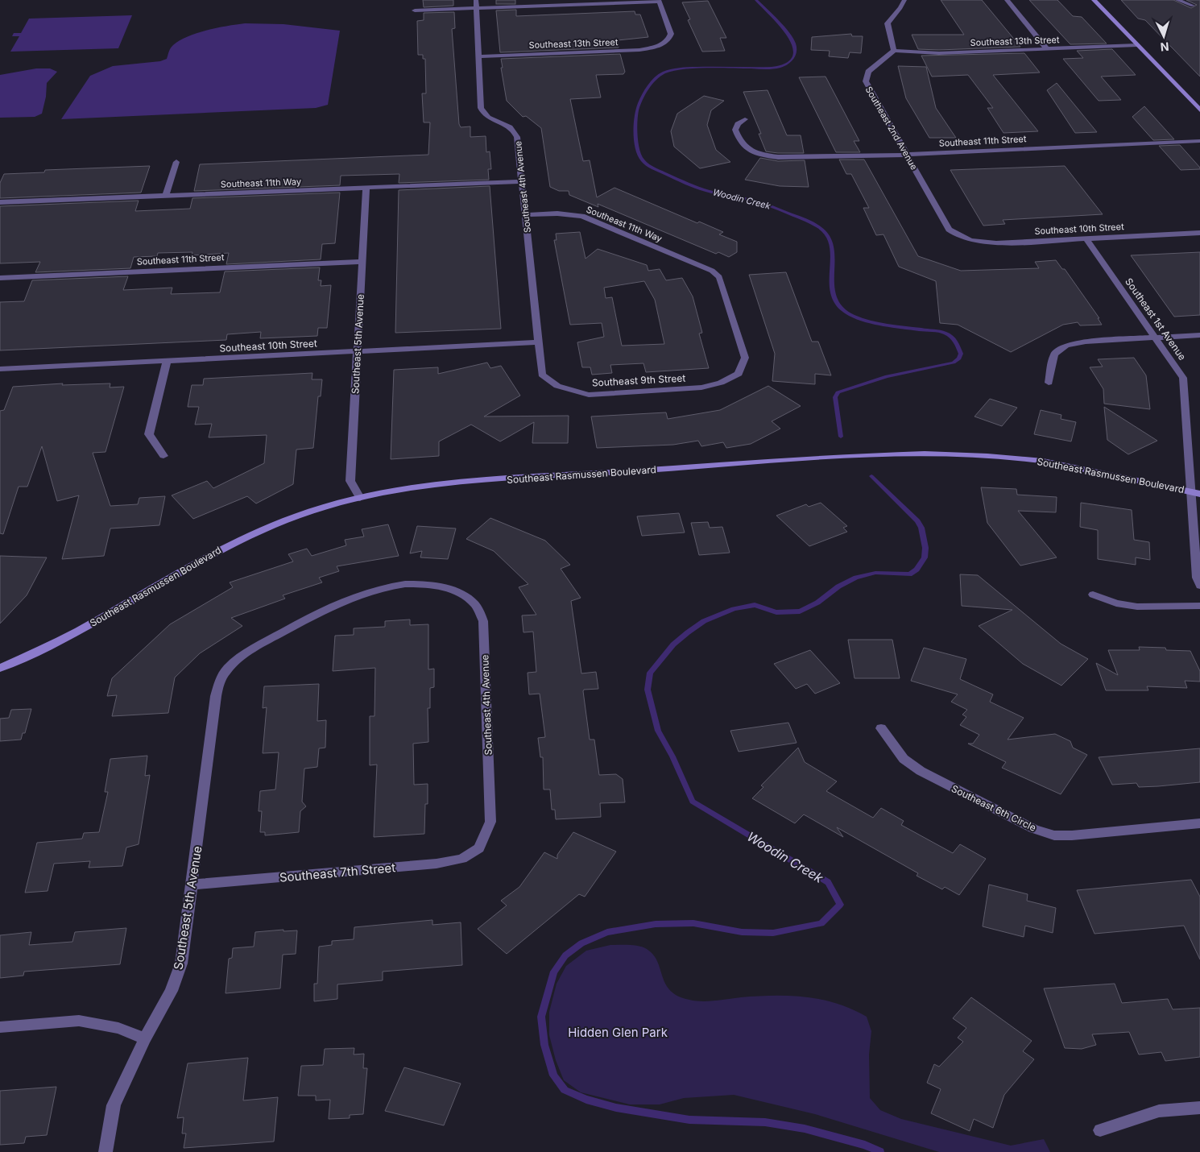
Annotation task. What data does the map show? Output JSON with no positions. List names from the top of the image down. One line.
{"streets":{"street":["Southeast 13th Street","Southeast 2nd Avenue","Southeast 11th Street","Southeast 11th Way","Southeast 4th Avenue","Southeast 10th Street","Southeast 1st Avenue","Southeast 5th Avenue","Southeast 9th Street","Southeast Rasmussen Boulevard","Southeast 6th Circle","Southeast 7th Street"]},"crossings":[["Southeast 13th Street","Southeast 2nd Avenue"],["Southeast 13th Street","Southeast 4th Avenue"],["Southeast 2nd Avenue","Southeast 11th Street"],["Southeast 2nd Avenue","Southeast 10th Street"],["Southeast 11th Street","Southeast 5th Avenue"],["Southeast 11th Way","Southeast 4th Avenue"],["Southeast 11th Way","Southeast 5th Avenue"],["Southeast 11th Way","Southeast 9th Street"],["Southeast 4th Avenue","Southeast 10th Street"],["Southeast 4th Avenue","Southeast 5th Avenue"],["Southeast 4th Avenue","Southeast 9th Street"],["Southeast 4th Avenue","Southeast 7th Street"],["Southeast 10th Street","Southeast 1st Avenue"],["Southeast 10th Street","Southeast 5th Avenue"],["Southeast 1st Avenue","Southeast Rasmussen Boulevard"],["Southeast 5th Avenue","Southeast Rasmussen Boulevard"],["Southeast 5th Avenue","Southeast 7th Street"]],"water":["Woodin Creek"],"parks":["Hidden Glen Park"],"north":"bottom"}
